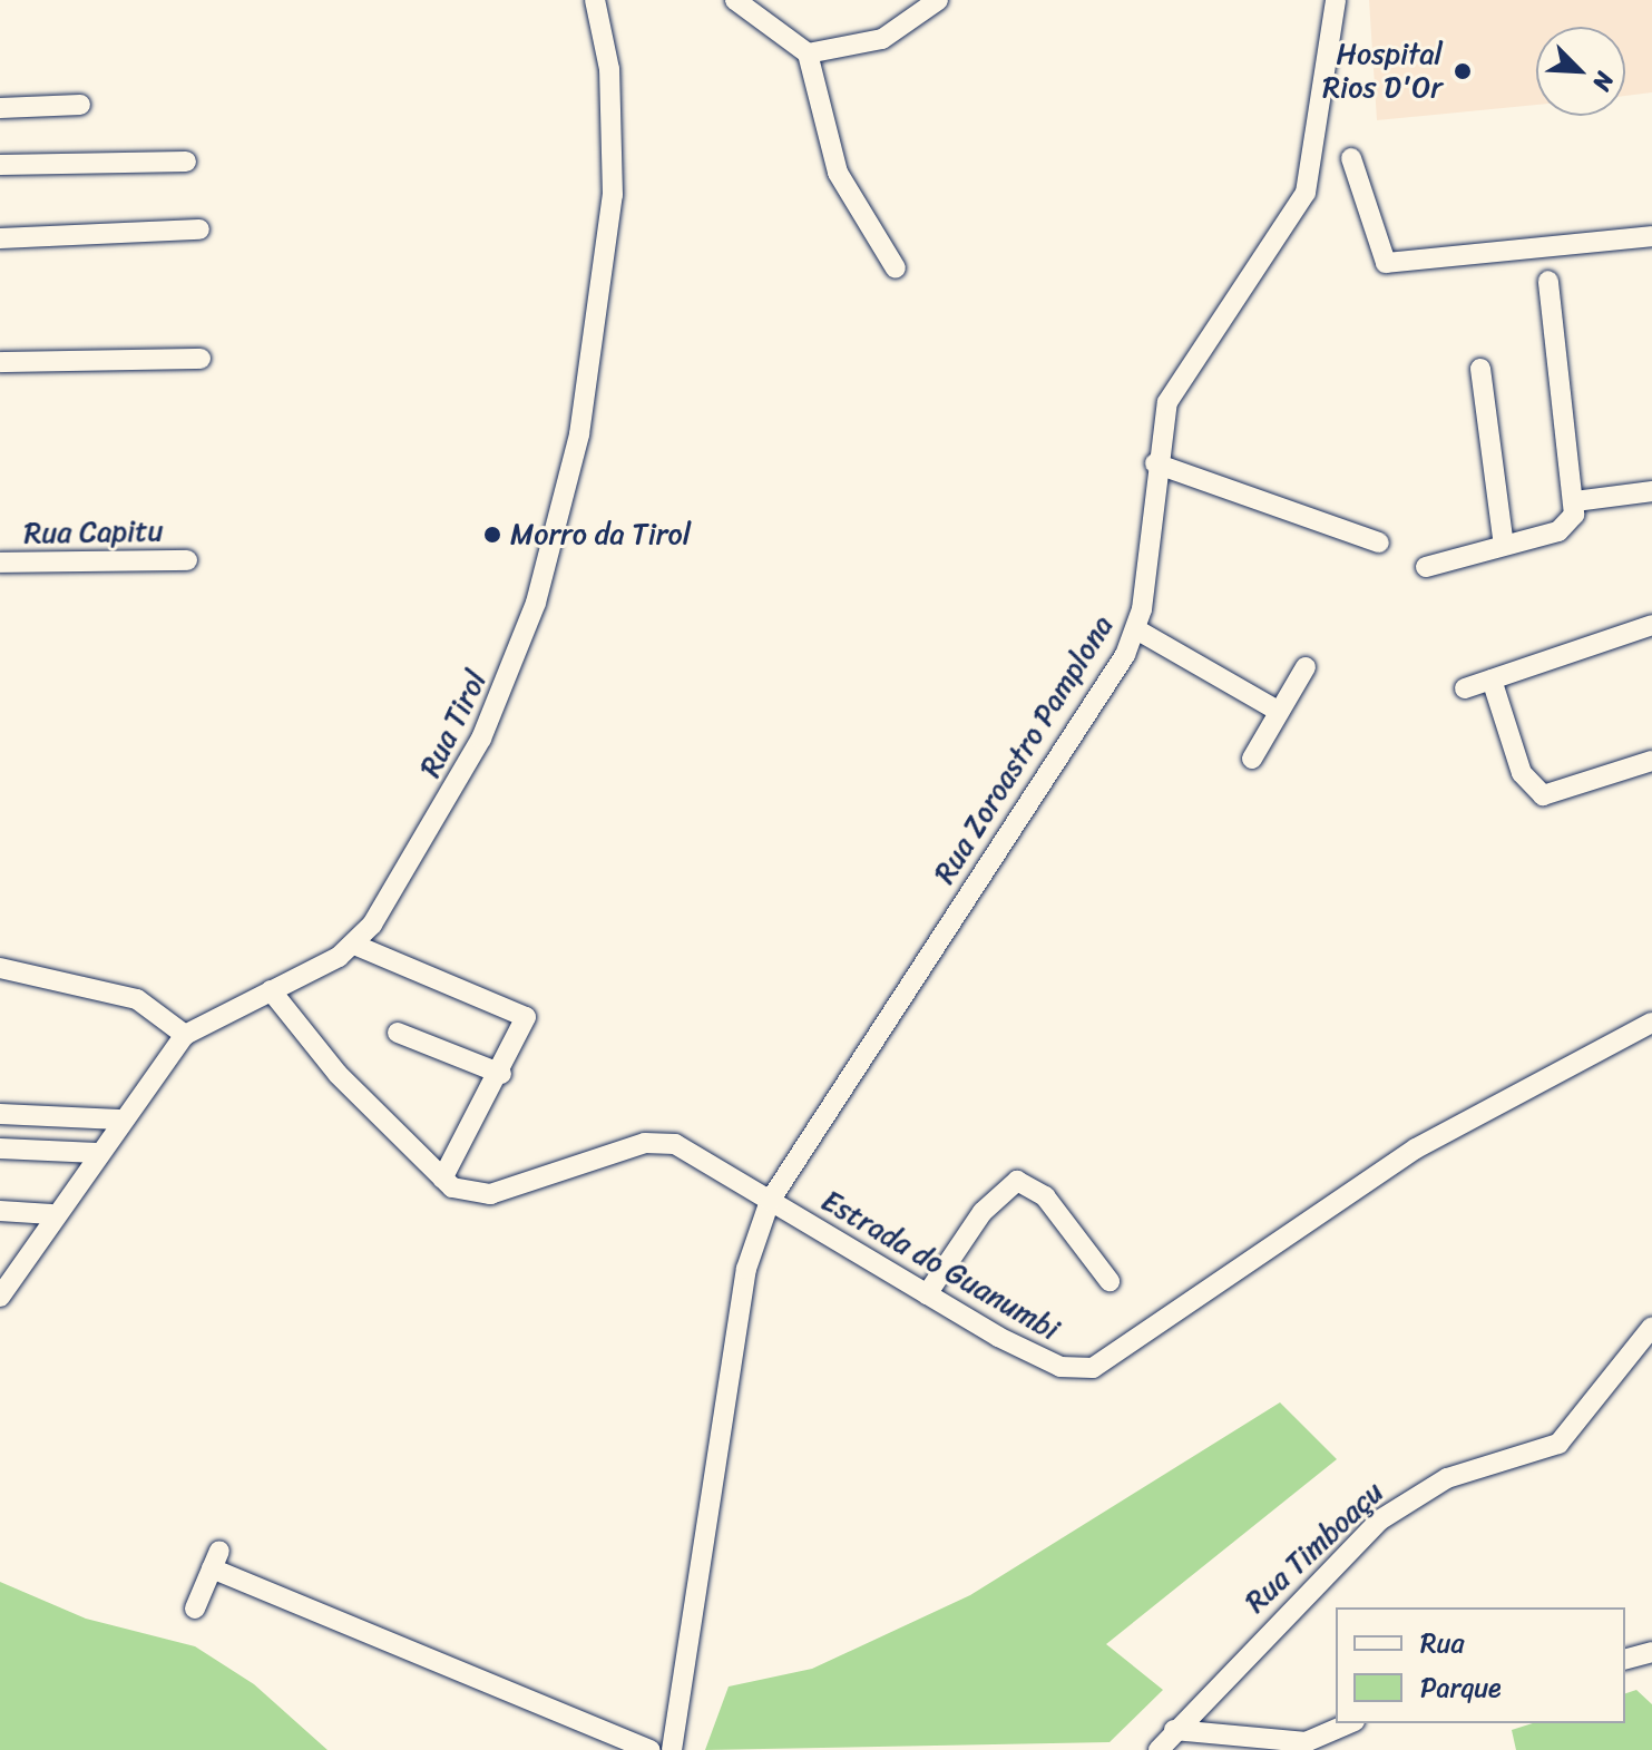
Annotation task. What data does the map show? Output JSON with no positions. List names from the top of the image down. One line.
{"streets":{"street":["Rua Capitu","Rua Tirol","Rua Zoroastro Pamplona","Estrada do Guanumbi","Rua Timboaçu"]},"crossings":[["Rua Tirol","Estrada do Guanumbi"],["Rua Zoroastro Pamplona","Estrada do Guanumbi"]],"places":["Hospital Rios D'Or","Morro da Tirol"],"legend":["Rua","Parque"],"north":"bottom right"}
